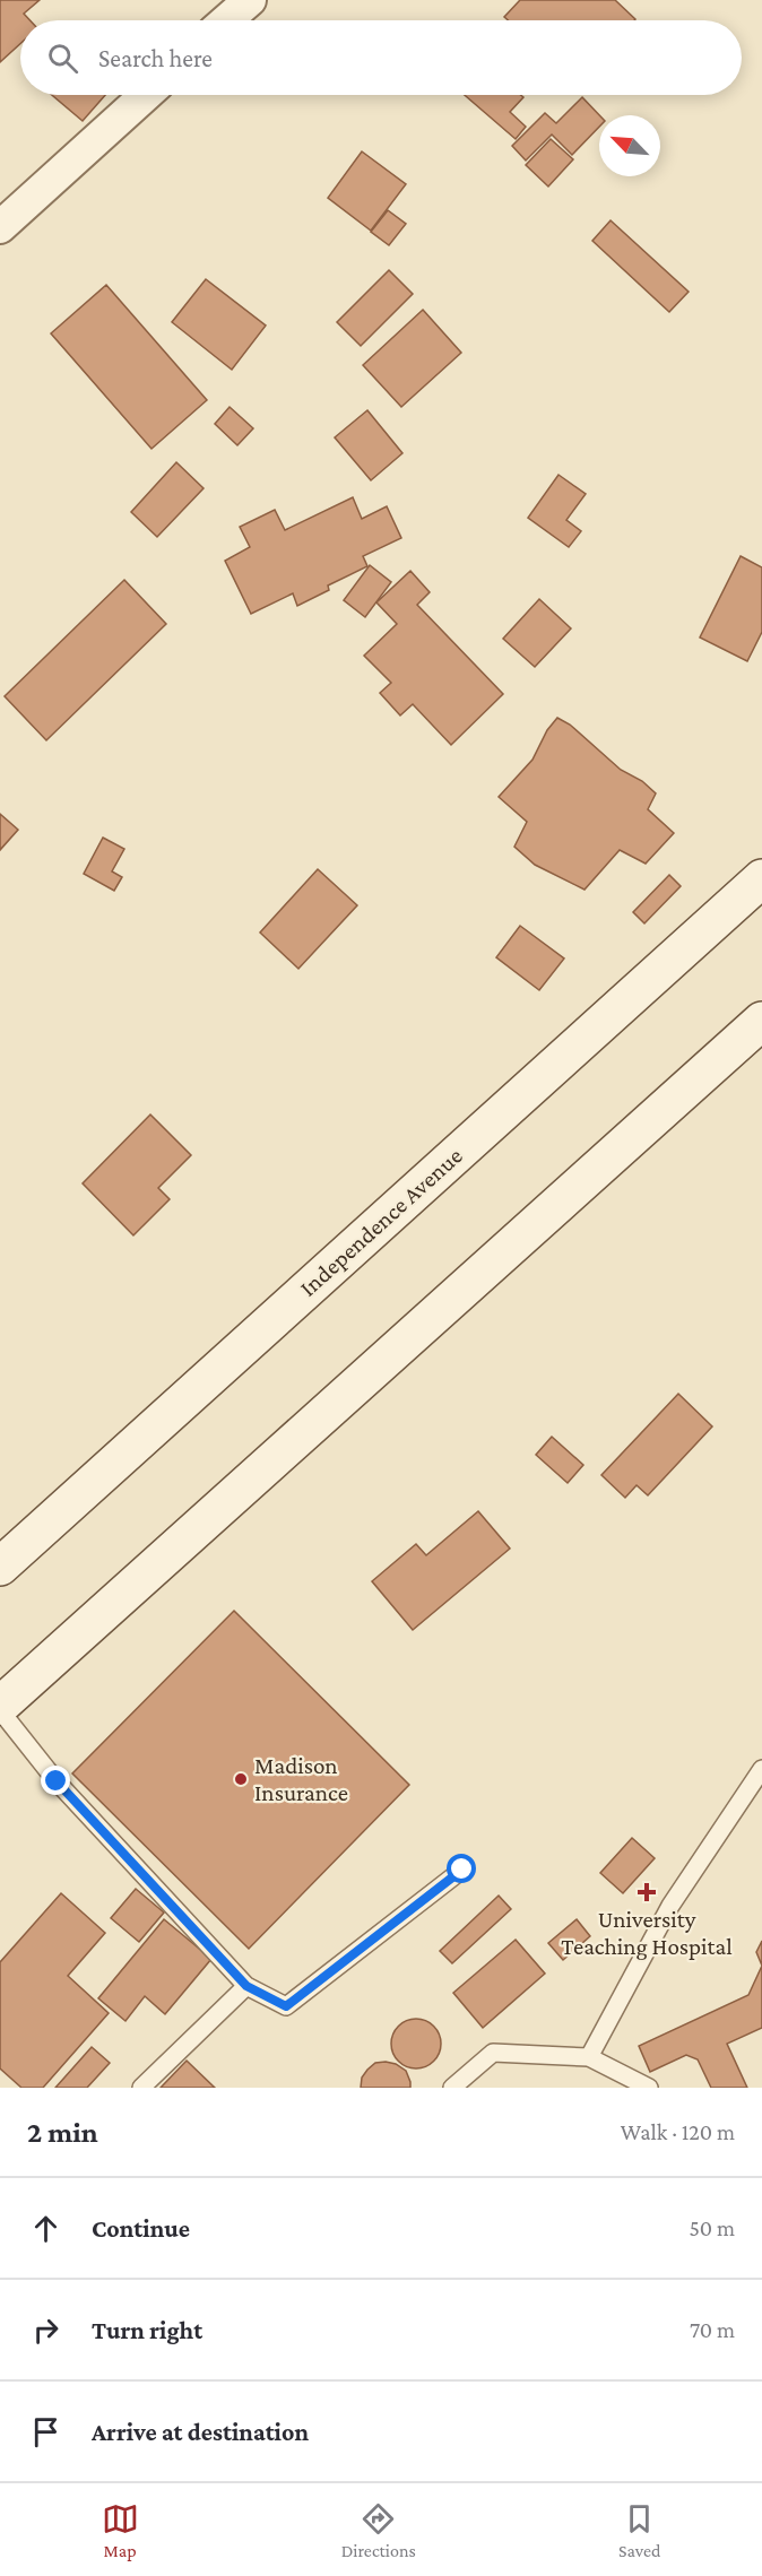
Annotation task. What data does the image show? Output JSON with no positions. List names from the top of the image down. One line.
{"streets":{"main road":["Independence Avenue"]},"places":{"other":["Madison Insurance"],"health":["University Teaching Hospital"]},"north":"top left","page":{"search":"Search here","heading":["2 min","Walk · 120 m"],"list":[["Continue","50 m"],["Turn right","70 m"],"Arrive at destination"],"nav":["Map","Directions","Saved"]}}
